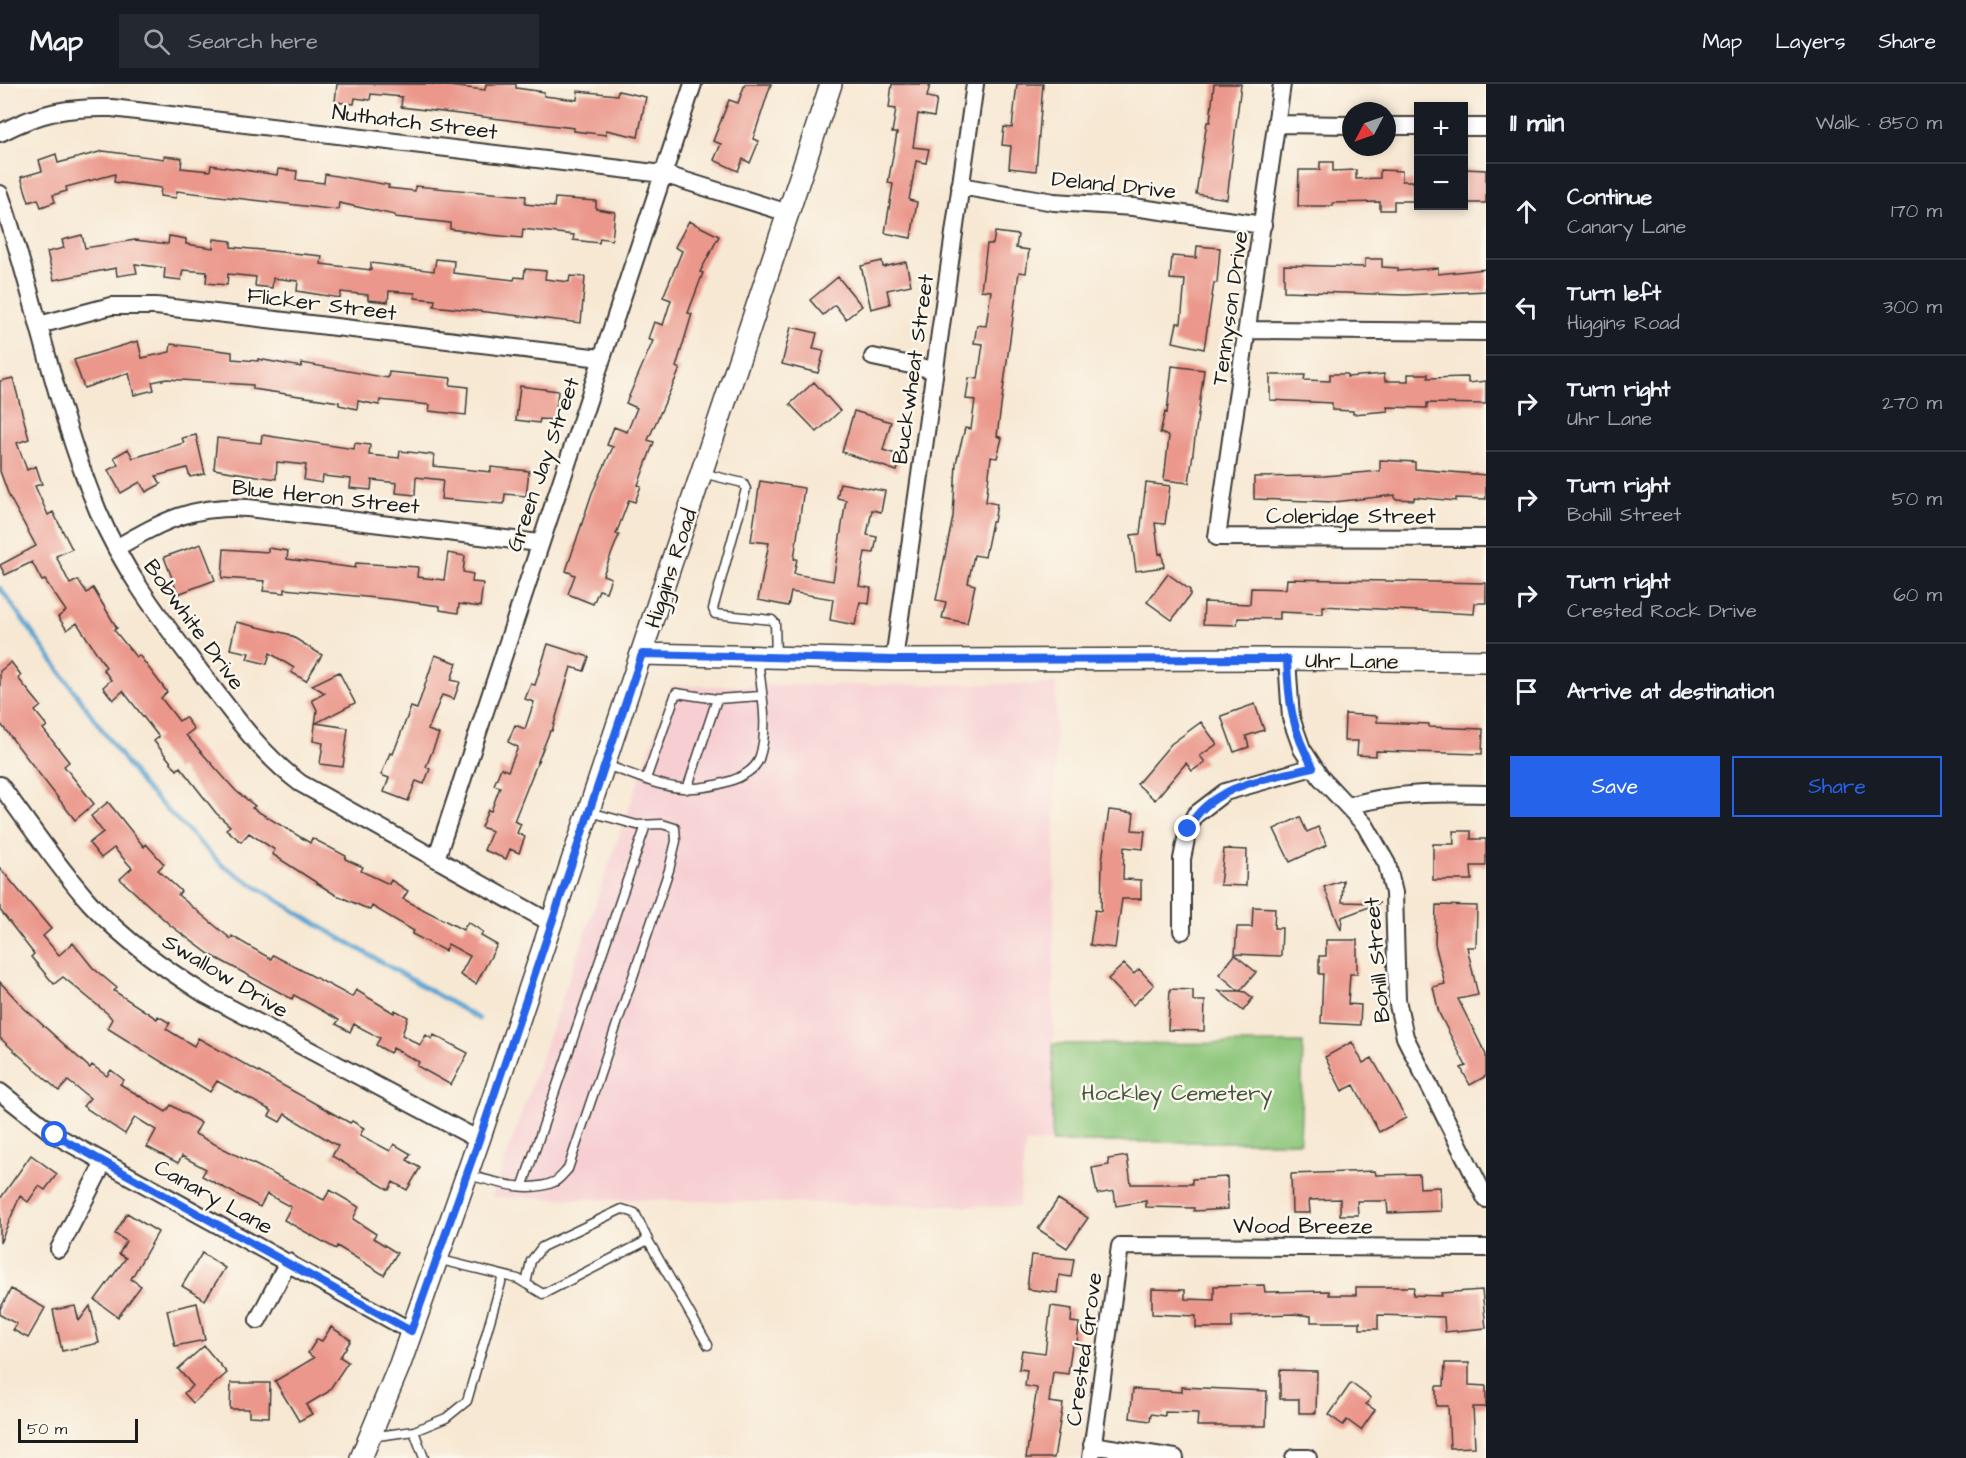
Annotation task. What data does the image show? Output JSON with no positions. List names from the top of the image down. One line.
{"streets":{"street":["Nuthatch Street","Deland Drive","Flicker Street","Tennyson Drive","Buckwheat Street","Green Jay Street","Blue Heron Street","Coleridge Street","Higgins Road","Bobwhite Drive","Uhr Lane","Bohill Street","Swallow Drive","Canary Lane","Wood Breeze","Crested Grove"]},"crossings":[["Nuthatch Street","Green Jay Street"],["Nuthatch Street","Higgins Road"],["Deland Drive","Tennyson Drive"],["Deland Drive","Buckwheat Street"],["Flicker Street","Green Jay Street"],["Flicker Street","Bobwhite Drive"],["Tennyson Drive","Coleridge Street"],["Buckwheat Street","Uhr Lane"],["Green Jay Street","Blue Heron Street"],["Green Jay Street","Bobwhite Drive"],["Blue Heron Street","Bobwhite Drive"],["Higgins Road","Bobwhite Drive"],["Higgins Road","Uhr Lane"],["Higgins Road","Swallow Drive"],["Higgins Road","Canary Lane"],["Uhr Lane","Bohill Street"],["Wood Breeze","Crested Grove"]],"parks":["Hockley Cemetery"],"scale_bar":"50 m","north":"bottom left","page":{"header":"Map","search":"Search here","nav":["Map","Layers","Share"],"heading":["11 min","Walk · 850 m"],"map_buttons":["+","−"],"list":[["Continue","Canary Lane","170 m"],["Turn left","Higgins Road","300 m"],["Turn right","Uhr Lane","270 m"],["Turn right","Bohill Street","50 m"],["Turn right","Crested Rock Drive","60 m"],"Arrive at destination"],"buttons":["Save","Share"],"scale":"50 m"}}
